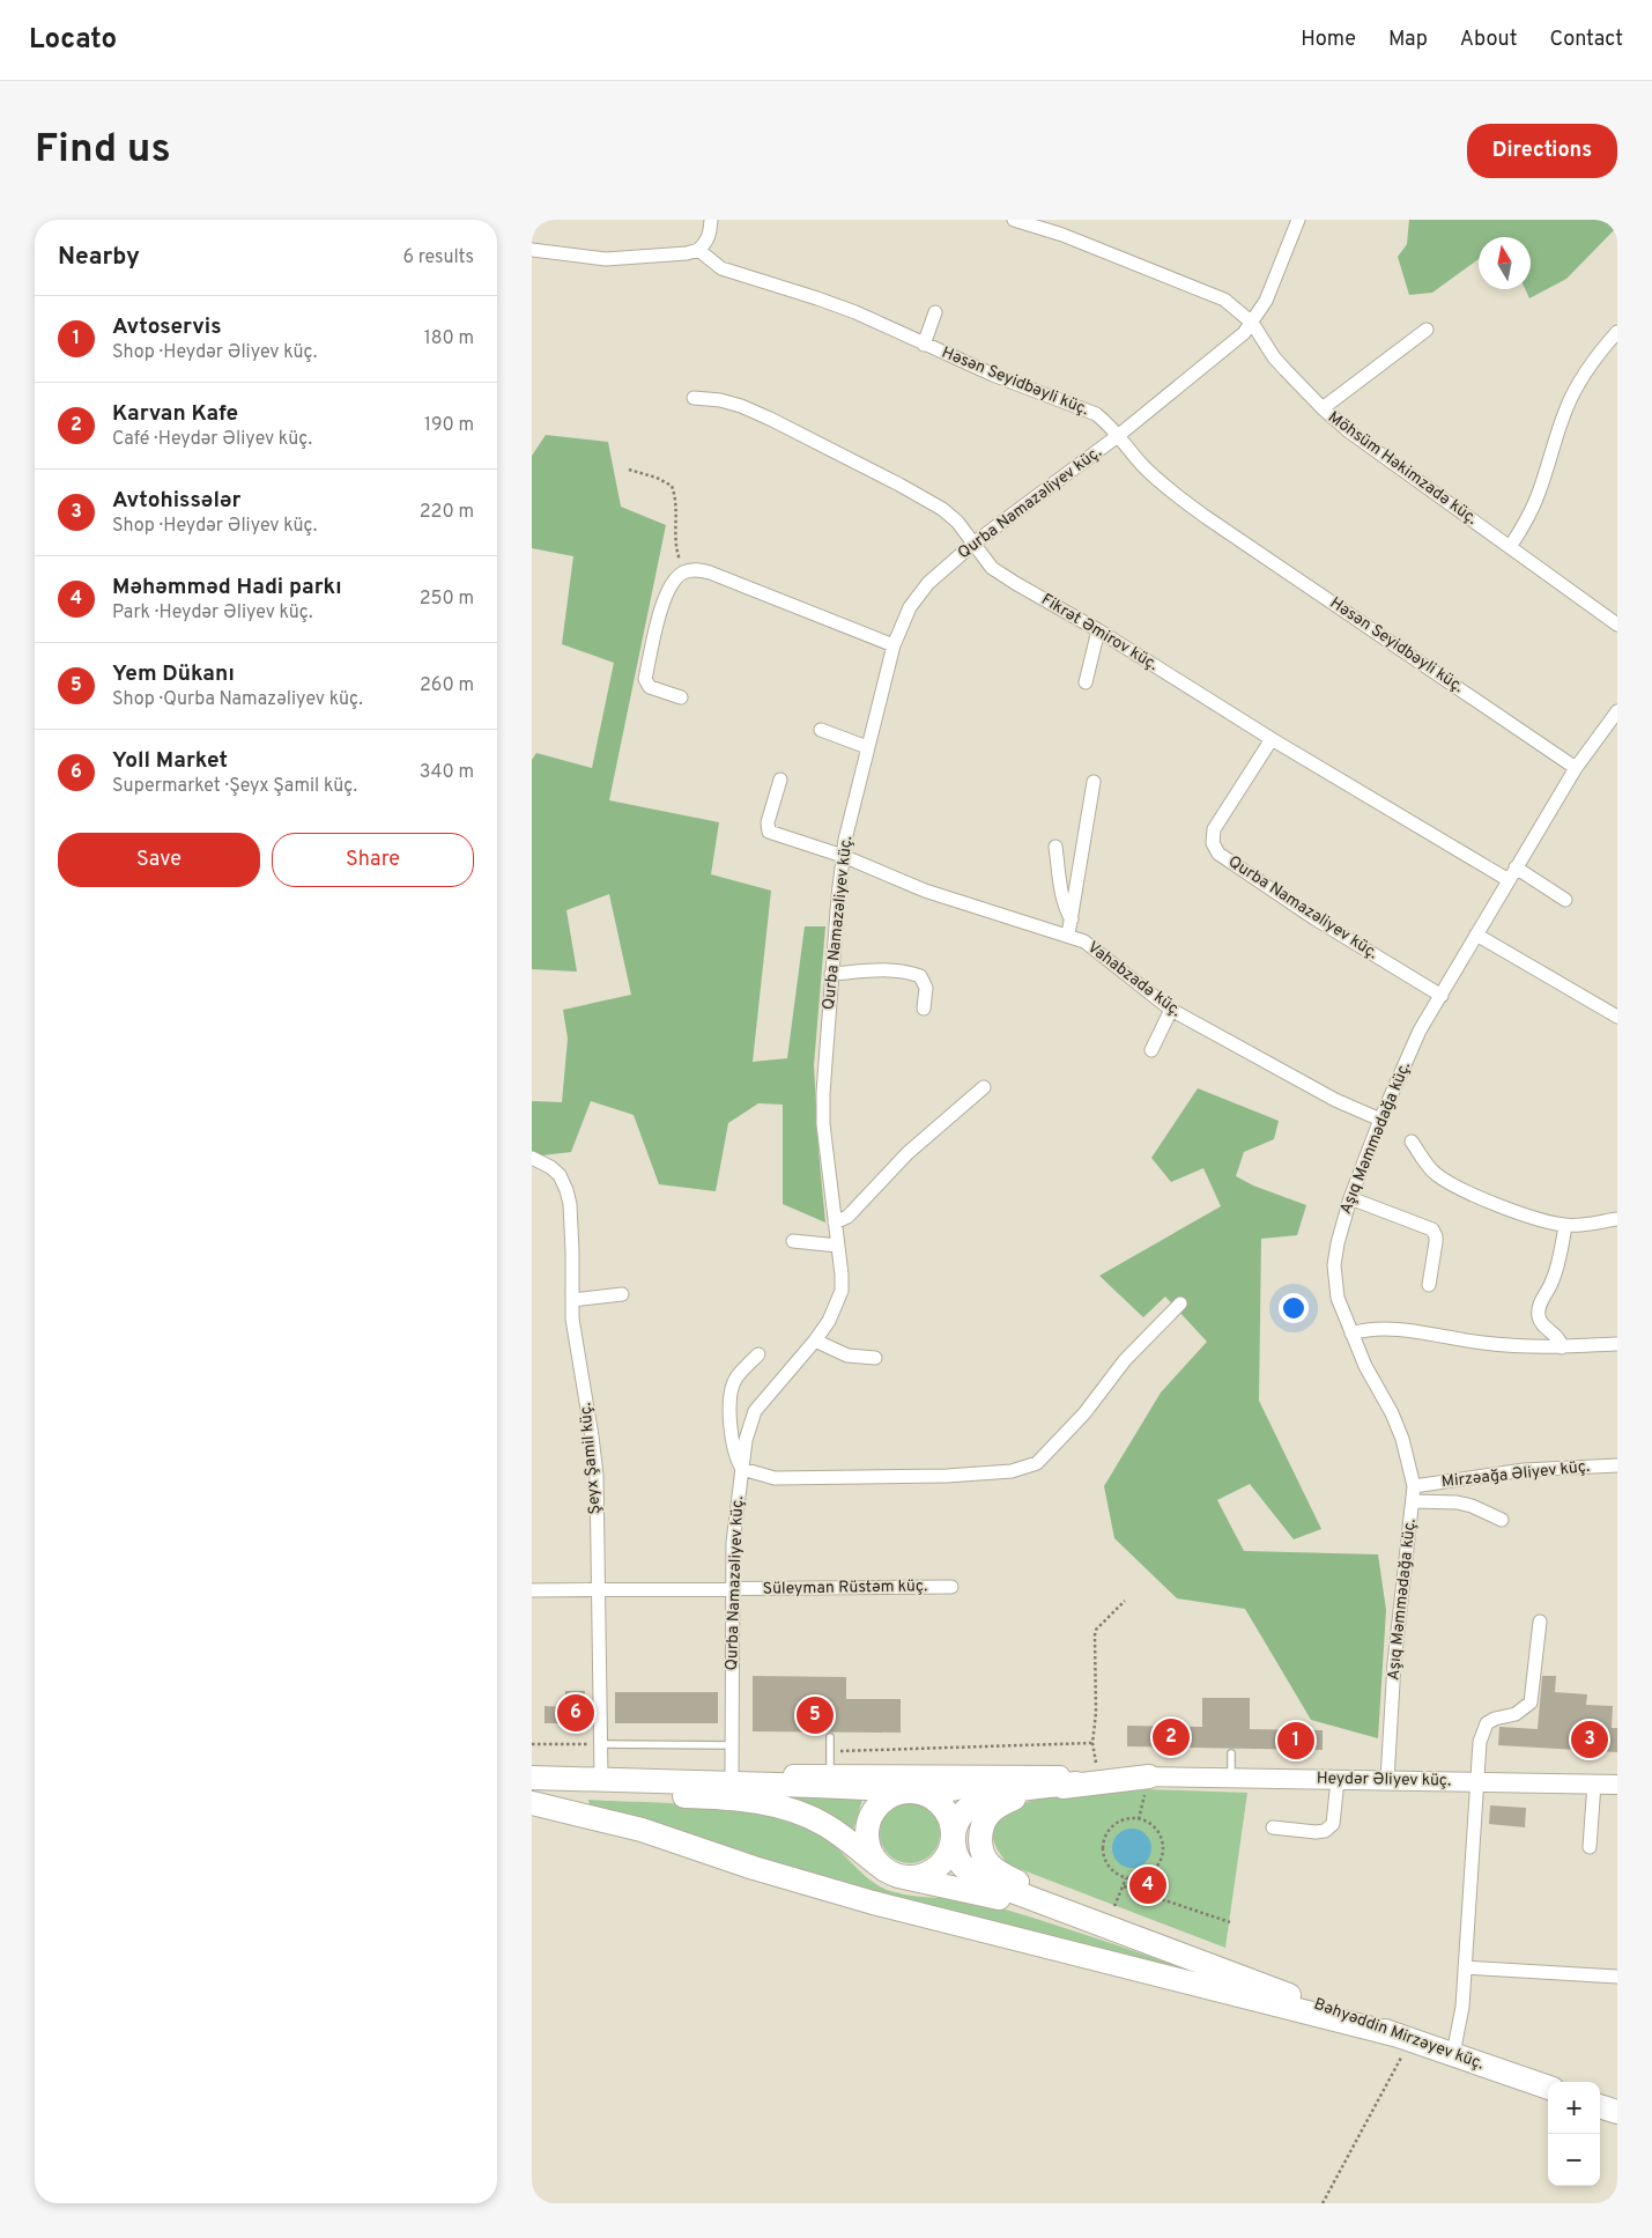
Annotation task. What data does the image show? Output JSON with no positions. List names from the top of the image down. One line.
{"streets":{"highway":["Bəhyəddin Mirzəyev küç."],"main road":["Heydər Əliyev küç."],"street":["Həsən Seyidbəyli küç.","Möhsüm Həkimzadə küç.","Qurba Namazəliyev küç.","Fikrət Əmirov küç.","Vahabzadə küç.","Aşıq Məmmədağa küç.","Şeyx Şamil küç.","Mirzəağa Əliyev küç.","Süleyman Rüstəm küç."]},"crossings":[["Həsən Seyidbəyli küç.","Qurba Namazəliyev küç."],["Həsən Seyidbəyli küç.","Aşıq Məmmədağa küç."],["Möhsüm Həkimzadə küç.","Qurba Namazəliyev küç."],["Qurba Namazəliyev küç.","Fikrət Əmirov küç."],["Qurba Namazəliyev küç.","Vahabzadə küç."],["Qurba Namazəliyev küç.","Aşıq Məmmədağa küç."],["Qurba Namazəliyev küç.","Süleyman Rüstəm küç."],["Fikrət Əmirov küç.","Aşıq Məmmədağa küç."],["Vahabzadə küç.","Aşıq Məmmədağa küç."],["Aşıq Məmmədağa küç.","Mirzəağa Əliyev küç."],["Aşıq Məmmədağa küç.","Heydər Əliyev küç."],["Şeyx Şamil küç.","Süleyman Rüstəm küç."]],"north":"top","page":{"header":"Locato","nav":["Home","Map","About","Contact"],"buttons":["Directions",["Save","Share"]],"title":"Find us","heading":["Nearby","6 results"],"list":[{"mark":"1","name":"Avtoservis","note":"Shop · Heydər Əliyev küç.","value":"180 m"},{"mark":"2","name":"Karvan Kafe","note":"Café · Heydər Əliyev küç.","value":"190 m"},{"mark":"3","name":"Avtohissələr","note":"Shop · Heydər Əliyev küç.","value":"220 m"},{"mark":"4","name":"Məhəmməd Hadi parkı","note":"Park · Heydər Əliyev küç.","value":"250 m"},{"mark":"5","name":"Yem Dükanı","note":"Shop · Qurba Namazəliyev küç.","value":"260 m"},{"mark":"6","name":"Yoll Market","note":"Supermarket · Şeyx Şamil küç.","value":"340 m"}],"pins":["6","5","2","3","1","4"],"map_buttons":["+","−"]}}
